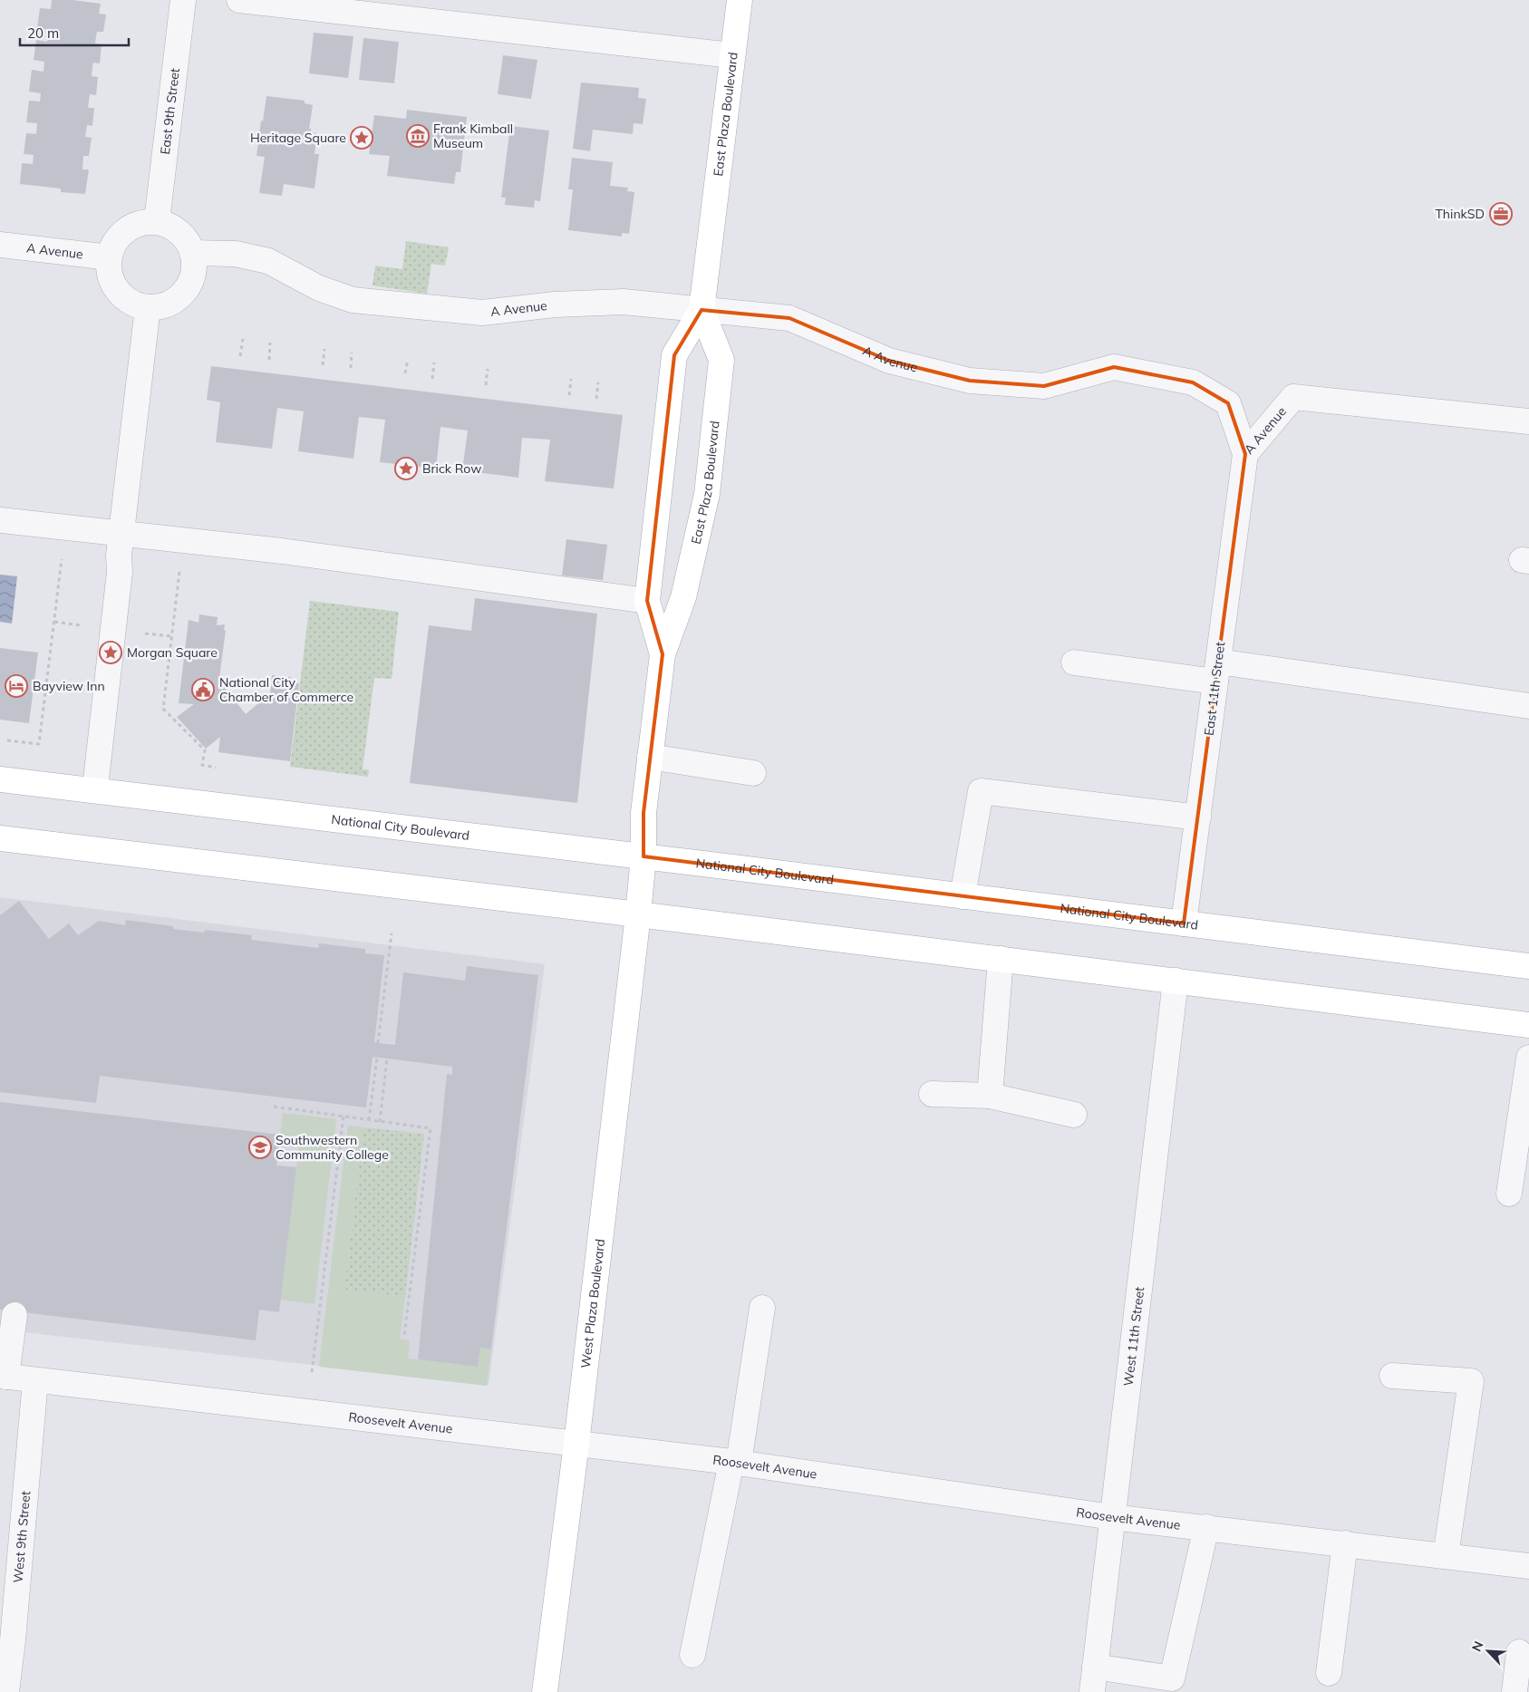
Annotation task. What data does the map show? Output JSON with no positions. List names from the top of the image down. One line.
{"streets":{"main road":["East Plaza Boulevard","National City Boulevard","West Plaza Boulevard"],"street":["East 9th Street","A Avenue","East 11th Street","West 11th Street","Roosevelt Avenue","West 9th Street"]},"crossings":[["East 9th Street","A Avenue"],["East Plaza Boulevard","A Avenue"],["East Plaza Boulevard","National City Boulevard"],["East Plaza Boulevard","West Plaza Boulevard"],["A Avenue","East 11th Street"],["East 11th Street","National City Boulevard"],["West Plaza Boulevard","Roosevelt Avenue"],["West 11th Street","Roosevelt Avenue"],["Roosevelt Avenue","West 9th Street"]],"places":{"museum":["Frank Kimball Museum"],"place":["Heritage Square","Brick Row","Morgan Square"],"office":["ThinkSD"],"hotel":["Bayview Inn"],"public building":["National City Chamber of Commerce"],"school or university":["Southwestern Community College"]},"scale_bar":"20 m","north":"top left"}
